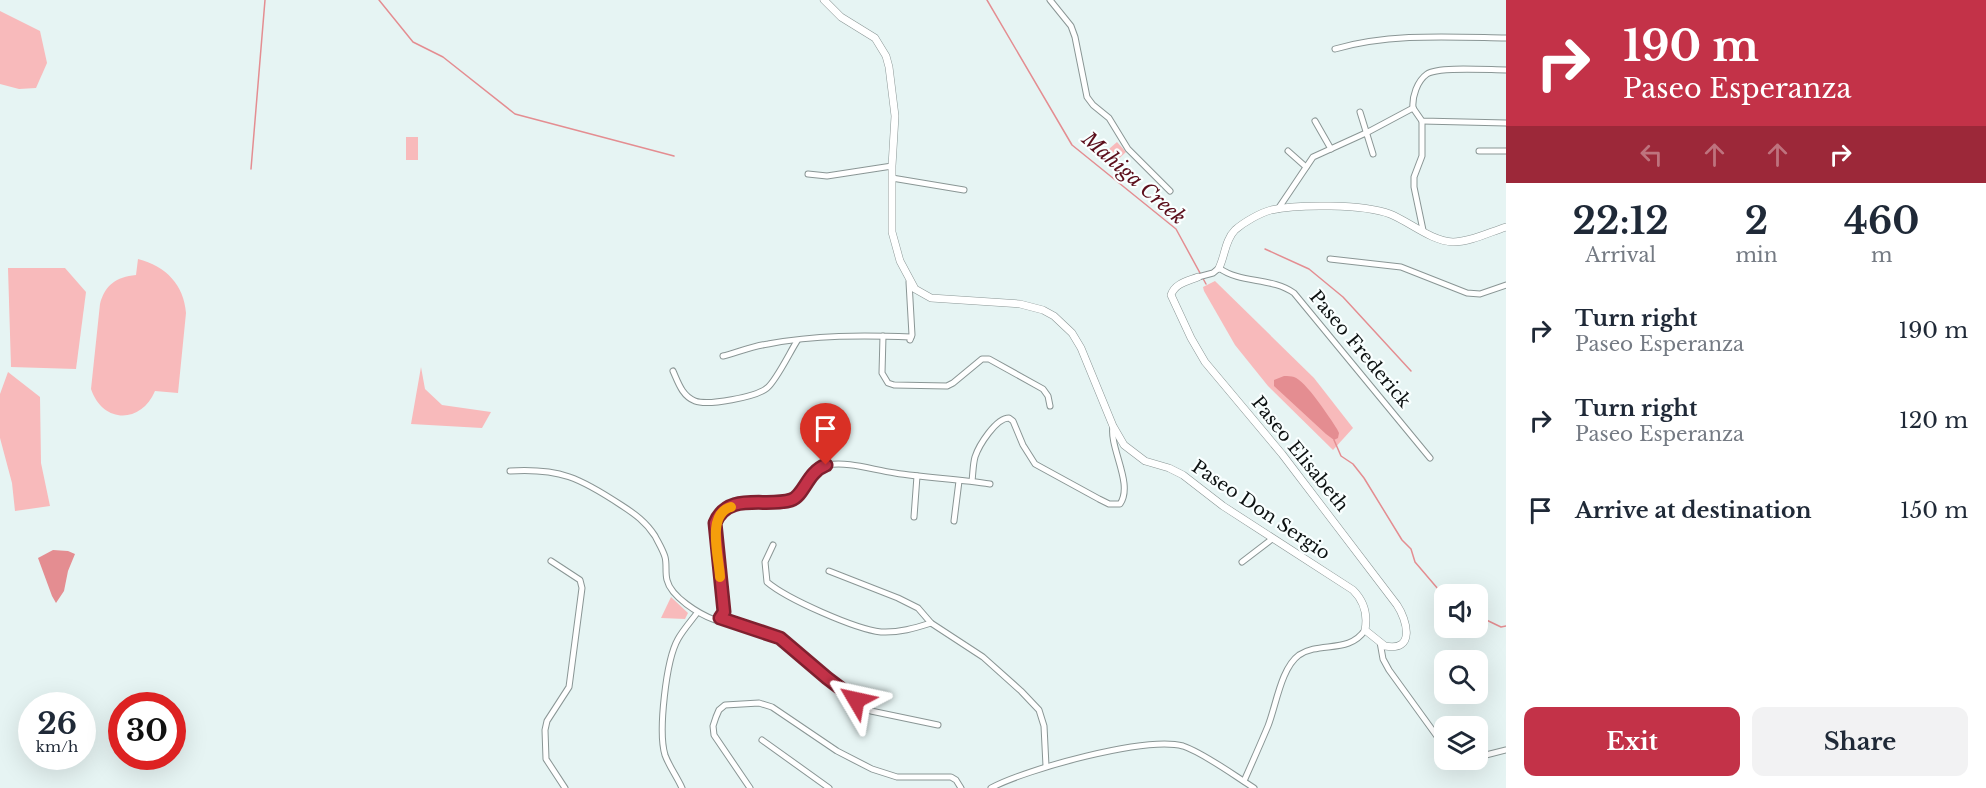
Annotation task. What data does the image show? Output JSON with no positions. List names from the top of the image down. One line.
{"streets":{"street":["Paseo Frederick","Paseo Elisabeth","Paseo Don Sergio"]},"crossings":[["Paseo Frederick","Paseo Elisabeth"]],"water":["Mahiga Creek"],"page":{"turn":["190 m","Paseo Esperanza"],"eta":["22:12","Arrival","2","min","460","m"],"list":[{"name":"Turn right","note":"Paseo Esperanza","value":"190 m"},{"name":"Turn right","note":"Paseo Esperanza","value":"120 m"},{"name":"Arrive at destination","value":"150 m"}],"speed":"26 km/h","limit":"30","buttons":["Exit","Share"]}}
